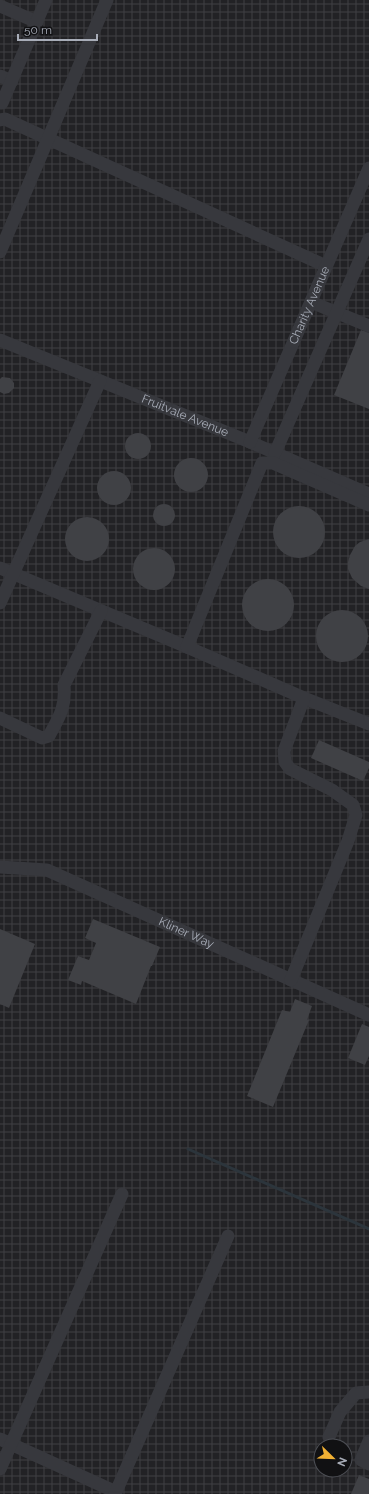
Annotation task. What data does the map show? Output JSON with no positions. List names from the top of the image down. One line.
{"streets":{"street":["Charity Avenue","Fruitvale Avenue","Kliner Way"]},"crossings":[["Charity Avenue","Fruitvale Avenue"]],"scale_bar":"50 m","north":"bottom right"}
